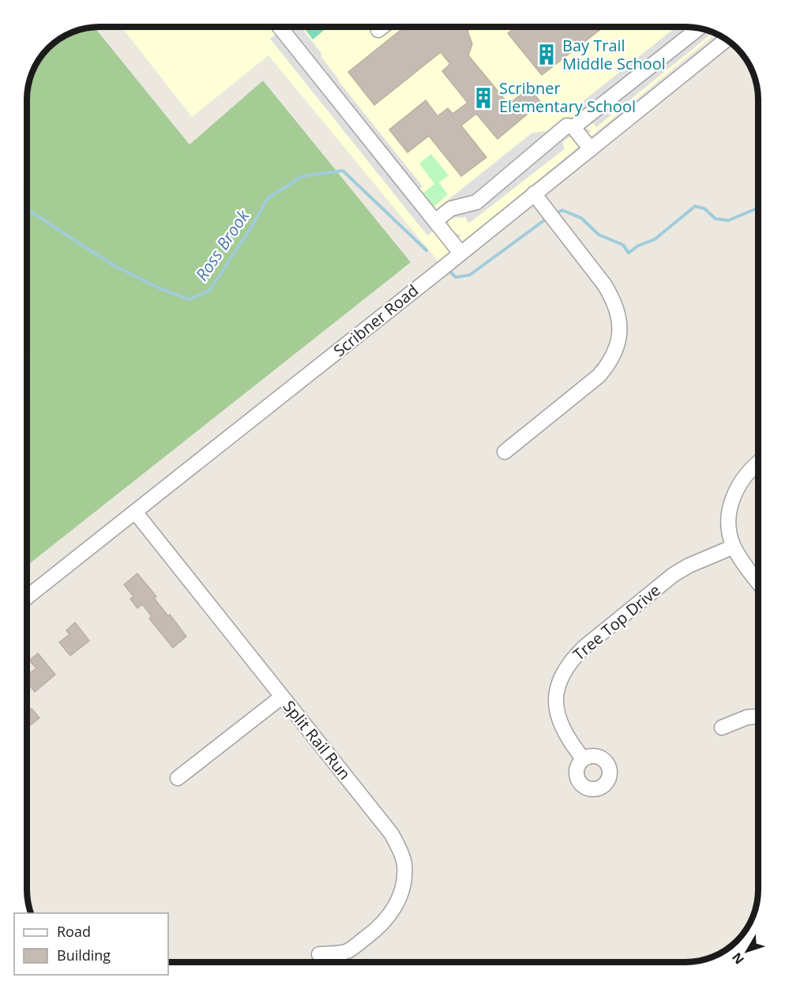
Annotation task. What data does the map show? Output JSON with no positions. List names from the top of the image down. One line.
{"streets":{"street":["Scribner Road","Tree Top Drive","Split Rail Run"]},"crossings":[["Scribner Road","Split Rail Run"]],"water":["Ross Brook"],"places":{"building":["Bay Trail Middle School","Scribner Elementary School"]},"legend":["Road","Building"],"north":"bottom left"}
